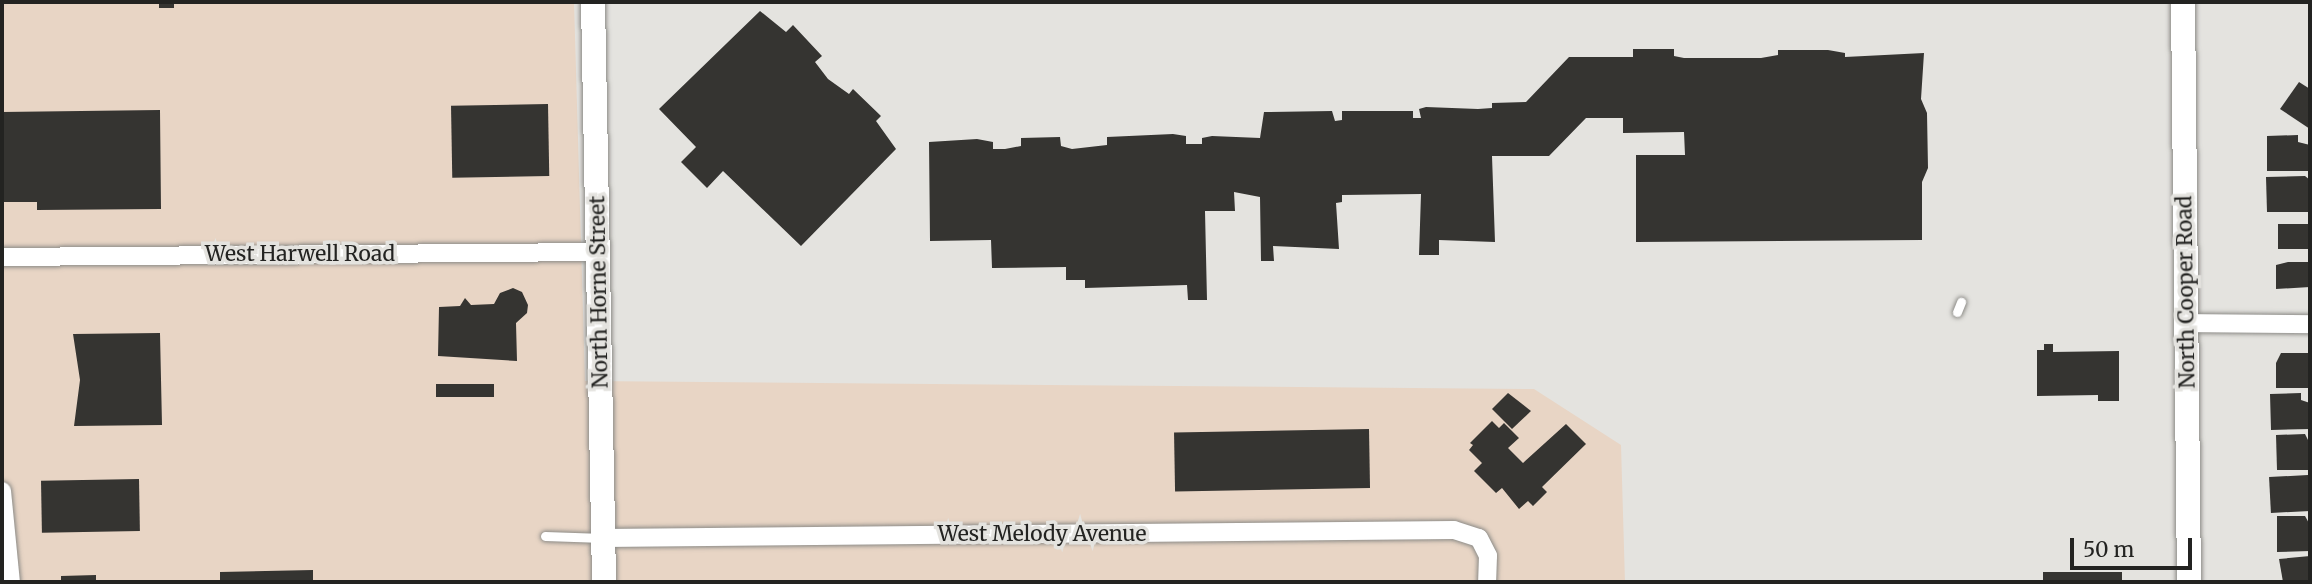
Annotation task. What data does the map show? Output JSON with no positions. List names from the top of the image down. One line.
{"streets":{"street":["West Harwell Road","North Horne Street","North Cooper Road","West Melody Avenue"]},"crossings":[["West Harwell Road","North Horne Street"],["North Horne Street","West Melody Avenue"]],"scale_bar":"50 m"}
